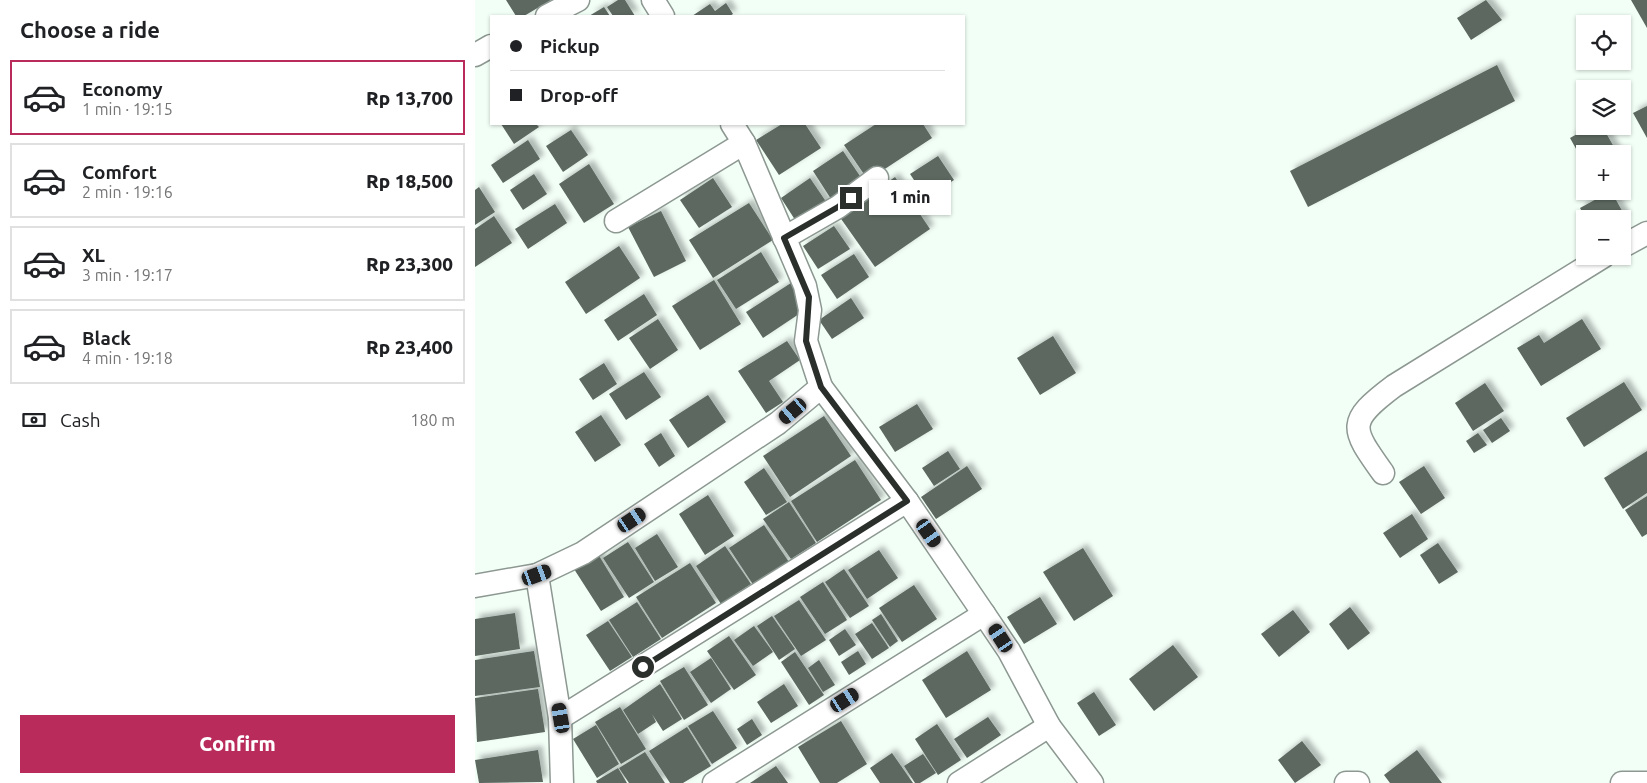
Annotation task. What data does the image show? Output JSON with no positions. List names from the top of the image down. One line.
{"page":{"heading":"Choose a ride","map_buttons":["+","−"],"banner":["Pickup","Drop-off"],"list":[{"name":"Economy","note":"1 min · 19:15","value":"Rp 13,700"},{"name":"Comfort","note":"2 min · 19:16","value":"Rp 18,500"},{"name":"XL","note":"3 min · 19:17","value":"Rp 23,300"},{"name":"Black","note":"4 min · 19:18","value":"Rp 23,400"}],"bubble":"1 min","pay":["Cash","180 m"],"buttons":"Confirm"}}
